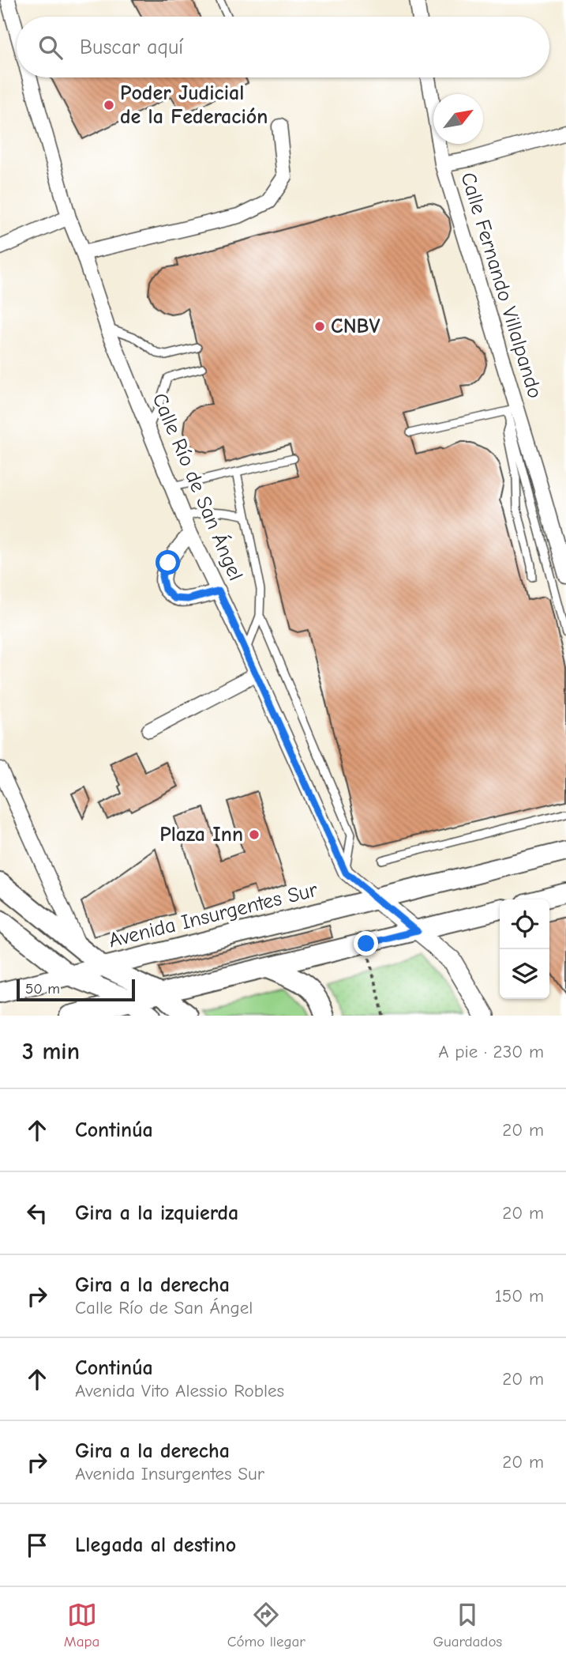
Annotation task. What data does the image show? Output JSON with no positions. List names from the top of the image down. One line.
{"streets":{"main road":["Avenida Insurgentes Sur"],"street":["Calle Fernando Villalpando","Calle Río de San Ángel"]},"crossings":[["Calle Río de San Ángel","Avenida Insurgentes Sur"]],"places":["Poder Judicial de la Federación","CNBV","Plaza Inn"],"scale_bar":"50 m","north":"top right","page":{"search":"Buscar aquí","scale":"50 m","heading":["3 min","A pie · 230 m"],"list":[["Continúa","20 m"],["Gira a la izquierda","20 m"],["Gira a la derecha","Calle Río de San Ángel","150 m"],["Continúa","Avenida Vito Alessio Robles","20 m"],["Gira a la derecha","Avenida Insurgentes Sur","20 m"],"Llegada al destino"],"nav":["Mapa","Cómo llegar","Guardados"]}}
